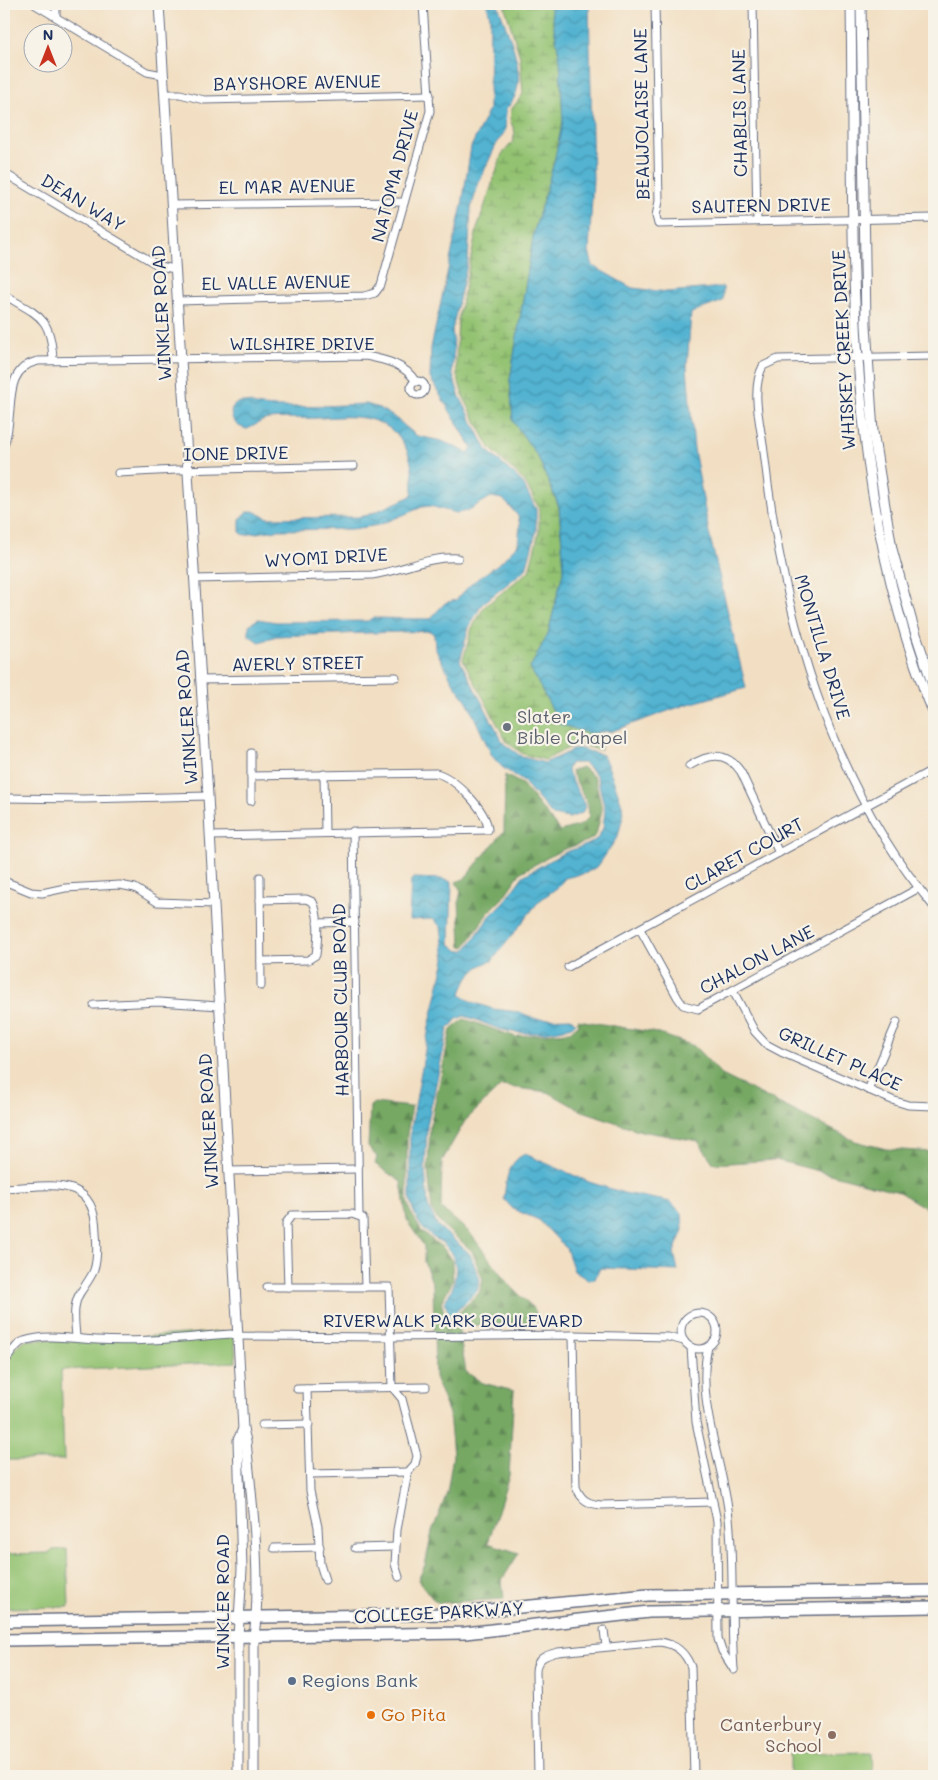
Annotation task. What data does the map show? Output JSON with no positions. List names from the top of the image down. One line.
{"streets":{"main road":["COLLEGE PARKWAY"],"street":["BAYSHORE AVENUE","CHABLIS LANE","BEAUJOLAISE LANE","NATOMA DRIVE","EL MAR AVENUE","DEAN WAY","SAUTERN DRIVE","EL VALLE AVENUE","WINKLER ROAD","WILSHIRE DRIVE","WHISKEY CREEK DRIVE","IONE DRIVE","WYOMI DRIVE","MONTILLA DRIVE","AVERLY STREET","CLARET COURT","CHALON LANE","HARBOUR CLUB ROAD","GRILLET PLACE","RIVERWALK PARK BOULEVARD"]},"crossings":[["BAYSHORE AVENUE","NATOMA DRIVE"],["BAYSHORE AVENUE","WINKLER ROAD"],["CHABLIS LANE","SAUTERN DRIVE"],["BEAUJOLAISE LANE","SAUTERN DRIVE"],["NATOMA DRIVE","EL MAR AVENUE"],["NATOMA DRIVE","EL VALLE AVENUE"],["EL MAR AVENUE","WINKLER ROAD"],["DEAN WAY","WINKLER ROAD"],["SAUTERN DRIVE","WHISKEY CREEK DRIVE"],["EL VALLE AVENUE","WINKLER ROAD"],["WINKLER ROAD","WILSHIRE DRIVE"],["WINKLER ROAD","IONE DRIVE"],["WINKLER ROAD","WYOMI DRIVE"],["WINKLER ROAD","AVERLY STREET"],["WINKLER ROAD","RIVERWALK PARK BOULEVARD"],["WINKLER ROAD","COLLEGE PARKWAY"],["WHISKEY CREEK DRIVE","MONTILLA DRIVE"],["MONTILLA DRIVE","CLARET COURT"],["MONTILLA DRIVE","CHALON LANE"],["CLARET COURT","CHALON LANE"],["CHALON LANE","GRILLET PLACE"]],"places":["Slater Bible Chapel","Regions Bank","Go Pita","Canterbury School"],"north":"top"}
